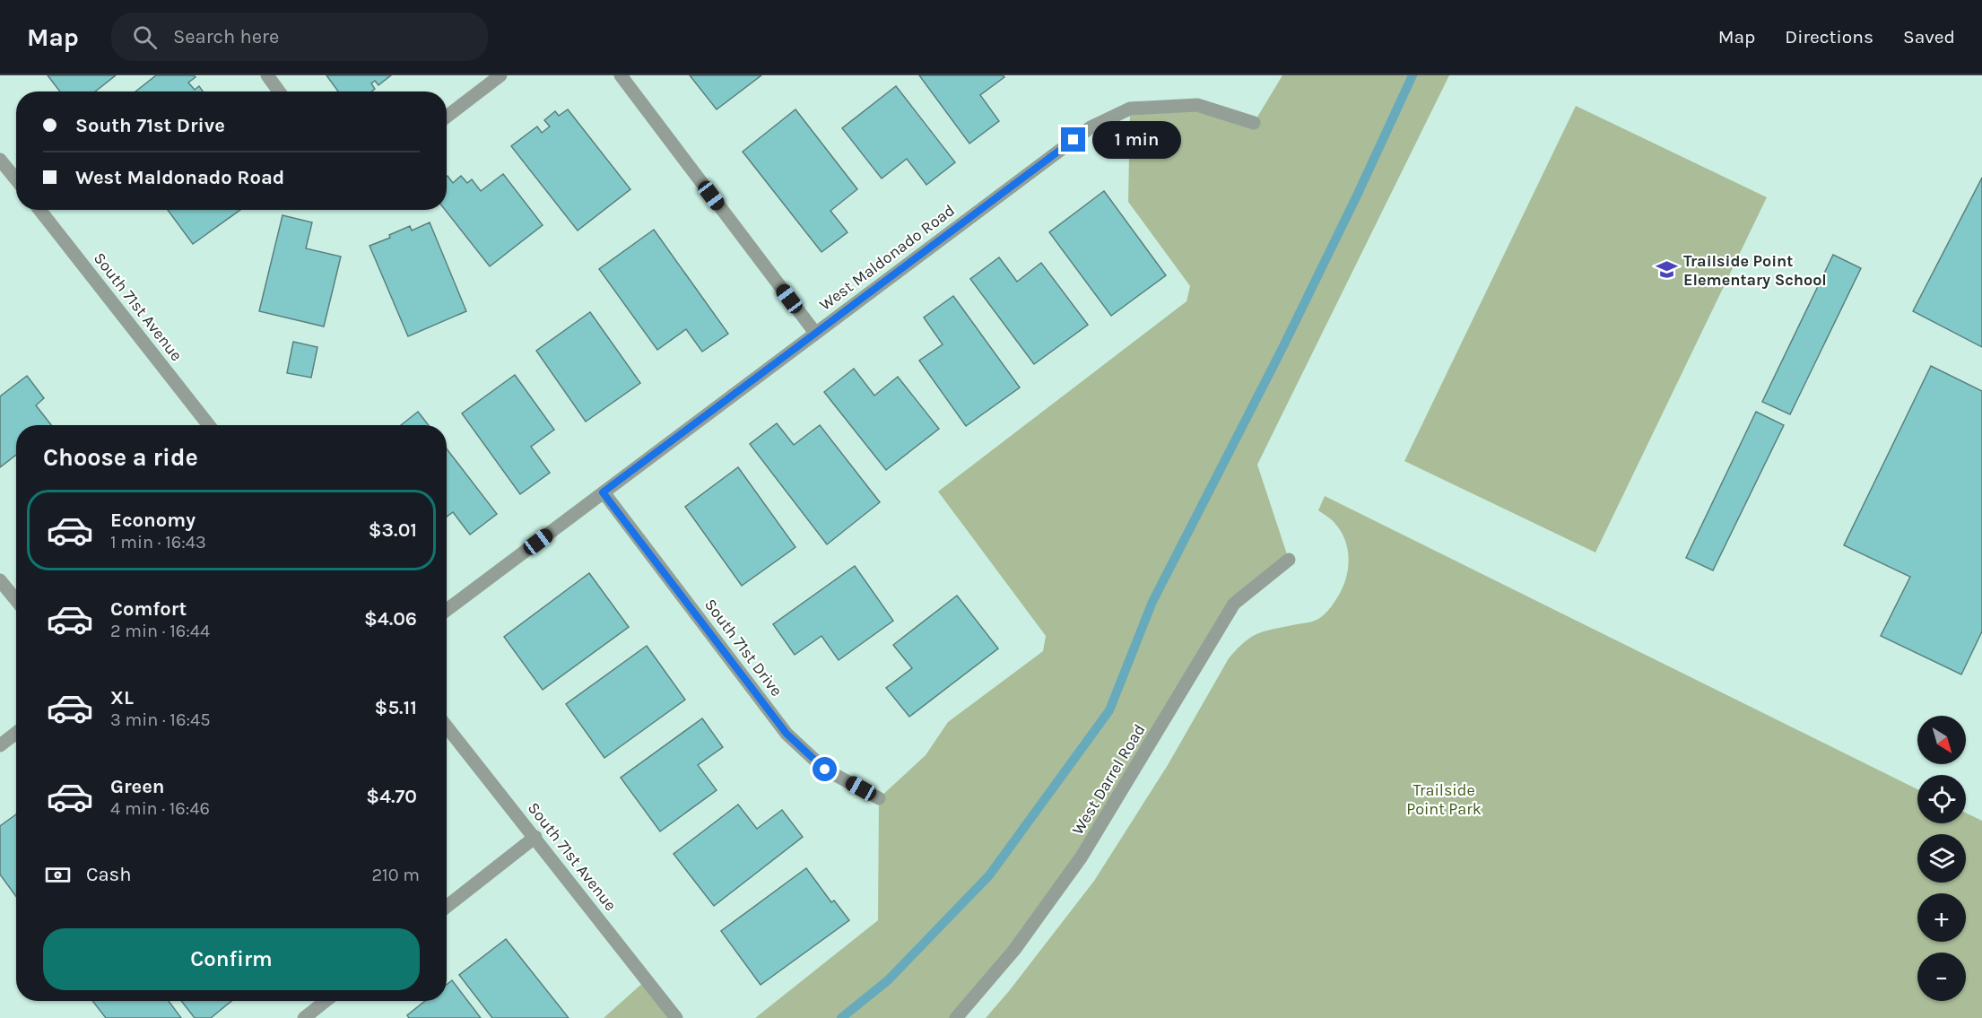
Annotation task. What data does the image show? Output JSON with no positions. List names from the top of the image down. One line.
{"streets":{"street":["West Maldonado Road","South 71st Avenue","South 71st Drive","West Darrel Road"]},"crossings":[["West Maldonado Road","South 71st Drive"]],"parks":["Trailside Point Park"],"places":{"school or university":["Trailside Point Elementary School"]},"north":"bottom right","page":{"header":"Map","search":"Search here","nav":["Map","Directions","Saved"],"banner":["South 71st Drive","West Maldonado Road"],"bubble":"1 min","heading":"Choose a ride","list":[{"name":"Economy","note":"1 min · 16:43","value":"$3.01"},{"name":"Comfort","note":"2 min · 16:44","value":"$4.06"},{"name":"XL","note":"3 min · 16:45","value":"$5.11"},{"name":"Green","note":"4 min · 16:46","value":"$4.70"}],"map_buttons":["+","−"],"pay":["Cash","210 m"],"buttons":"Confirm"}}
